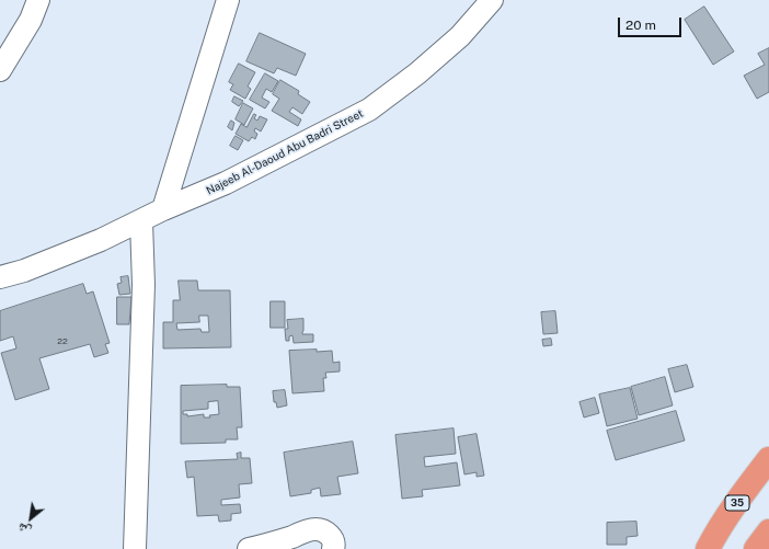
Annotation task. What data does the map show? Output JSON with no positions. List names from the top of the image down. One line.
{"streets":{"highway":["35"],"street":["Najeeb Al-Daoud Abu Badri Street"]},"house_numbers":["22"],"scale_bar":"20 m","north":"bottom left"}
